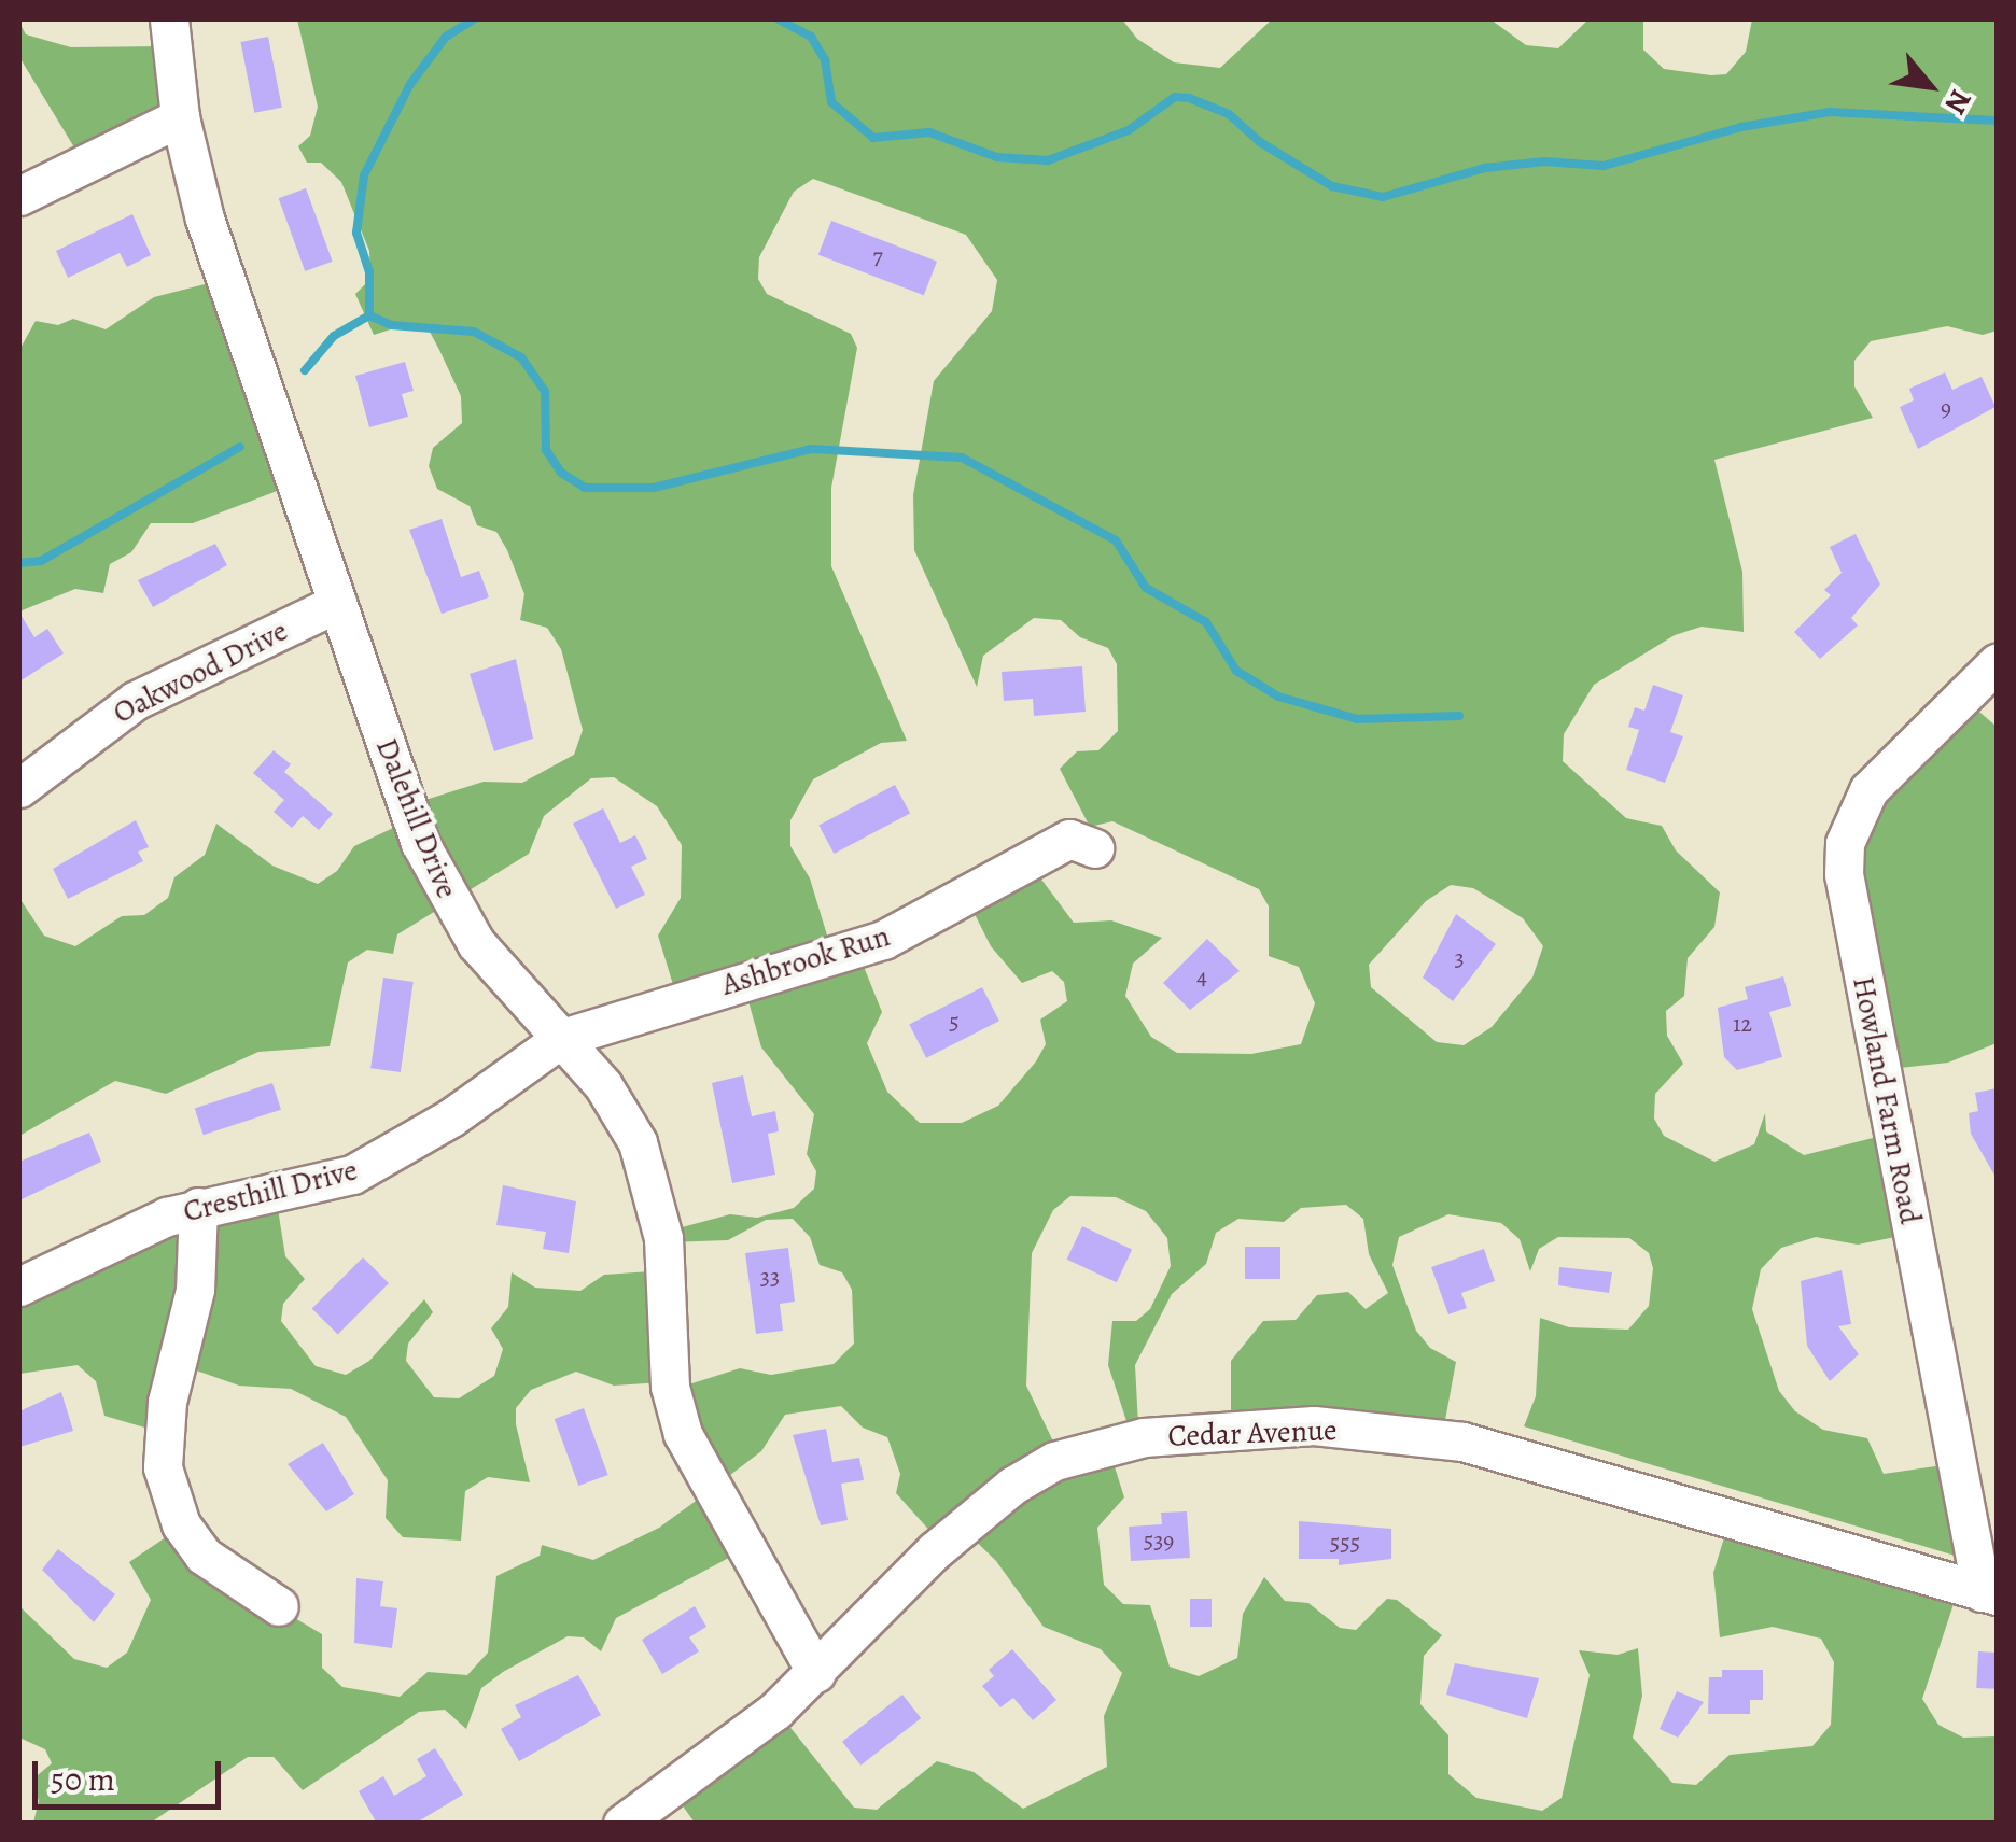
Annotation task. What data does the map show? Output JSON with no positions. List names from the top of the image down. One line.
{"streets":{"street":["Oakwood Drive","Dalehill Drive","Ashbrook Run","Howland Farm Road","Cresthill Drive","Cedar Avenue"]},"crossings":[["Oakwood Drive","Dalehill Drive"],["Dalehill Drive","Ashbrook Run"],["Dalehill Drive","Cresthill Drive"],["Dalehill Drive","Cedar Avenue"],["Ashbrook Run","Cresthill Drive"],["Howland Farm Road","Cedar Avenue"]],"house_numbers":["7","9","3","4","5","12","33","539","555"],"scale_bar":"50 m","north":"bottom right"}
